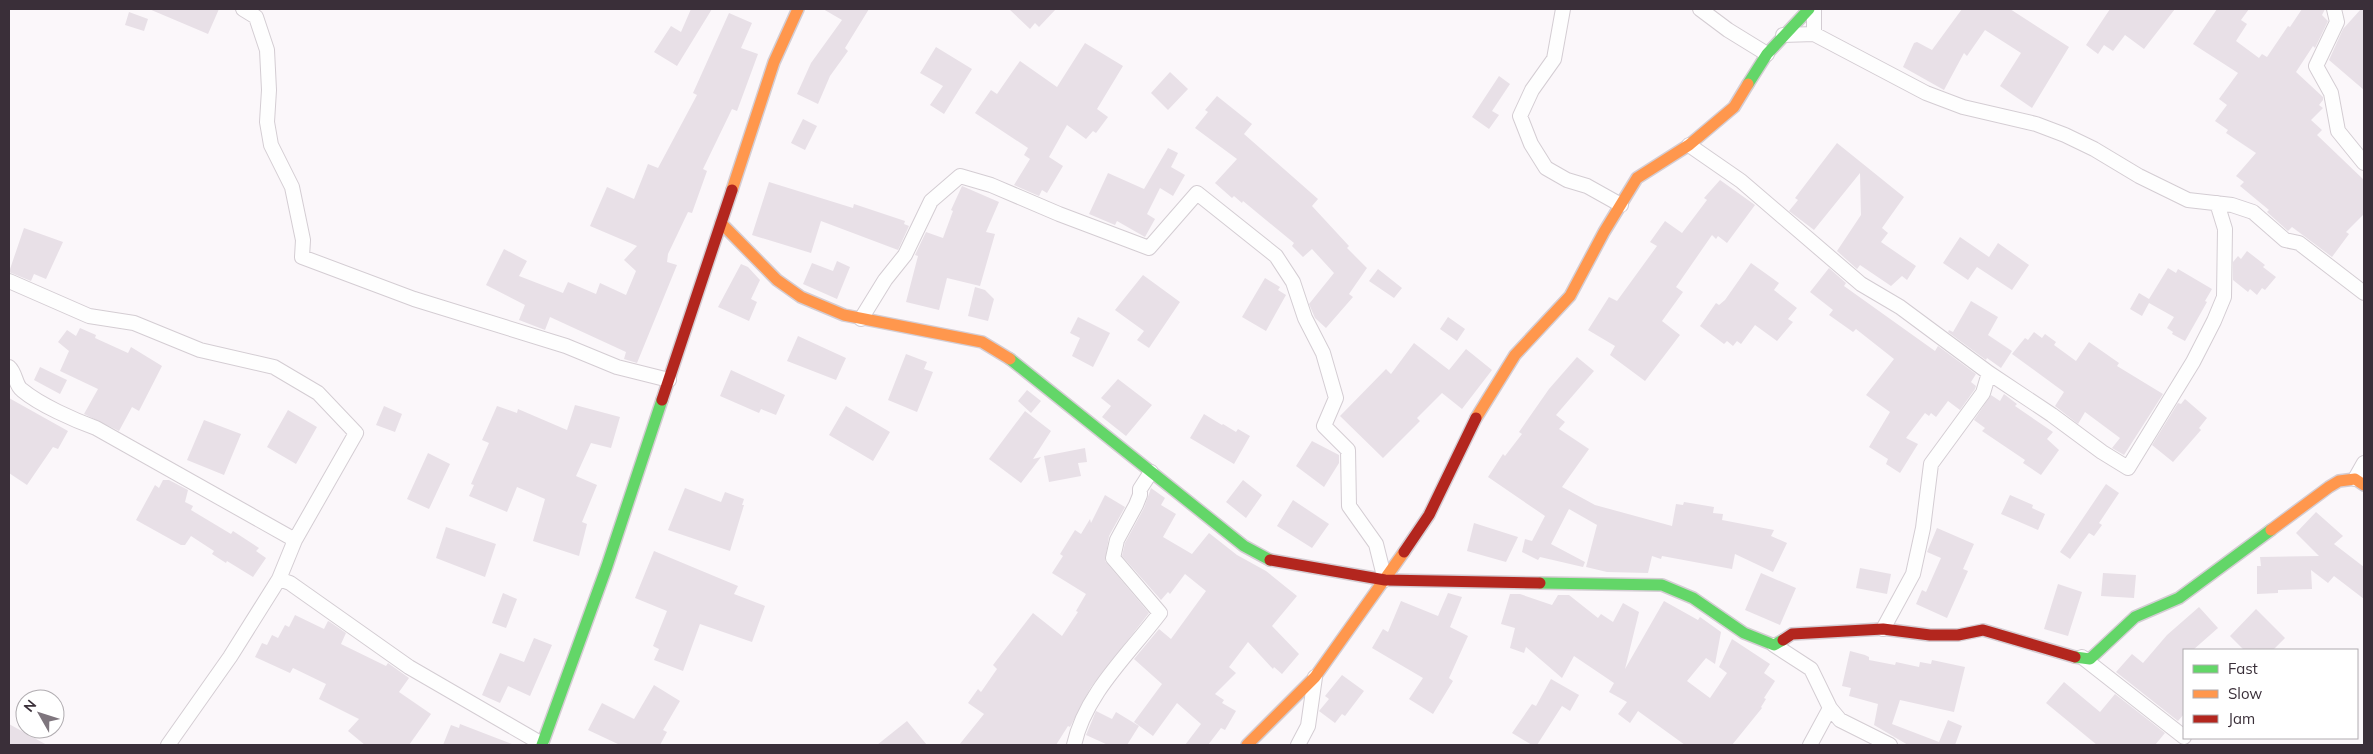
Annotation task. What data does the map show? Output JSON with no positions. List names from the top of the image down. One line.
{"legend":["Fast","Slow","Jam"],"north":"top left"}
